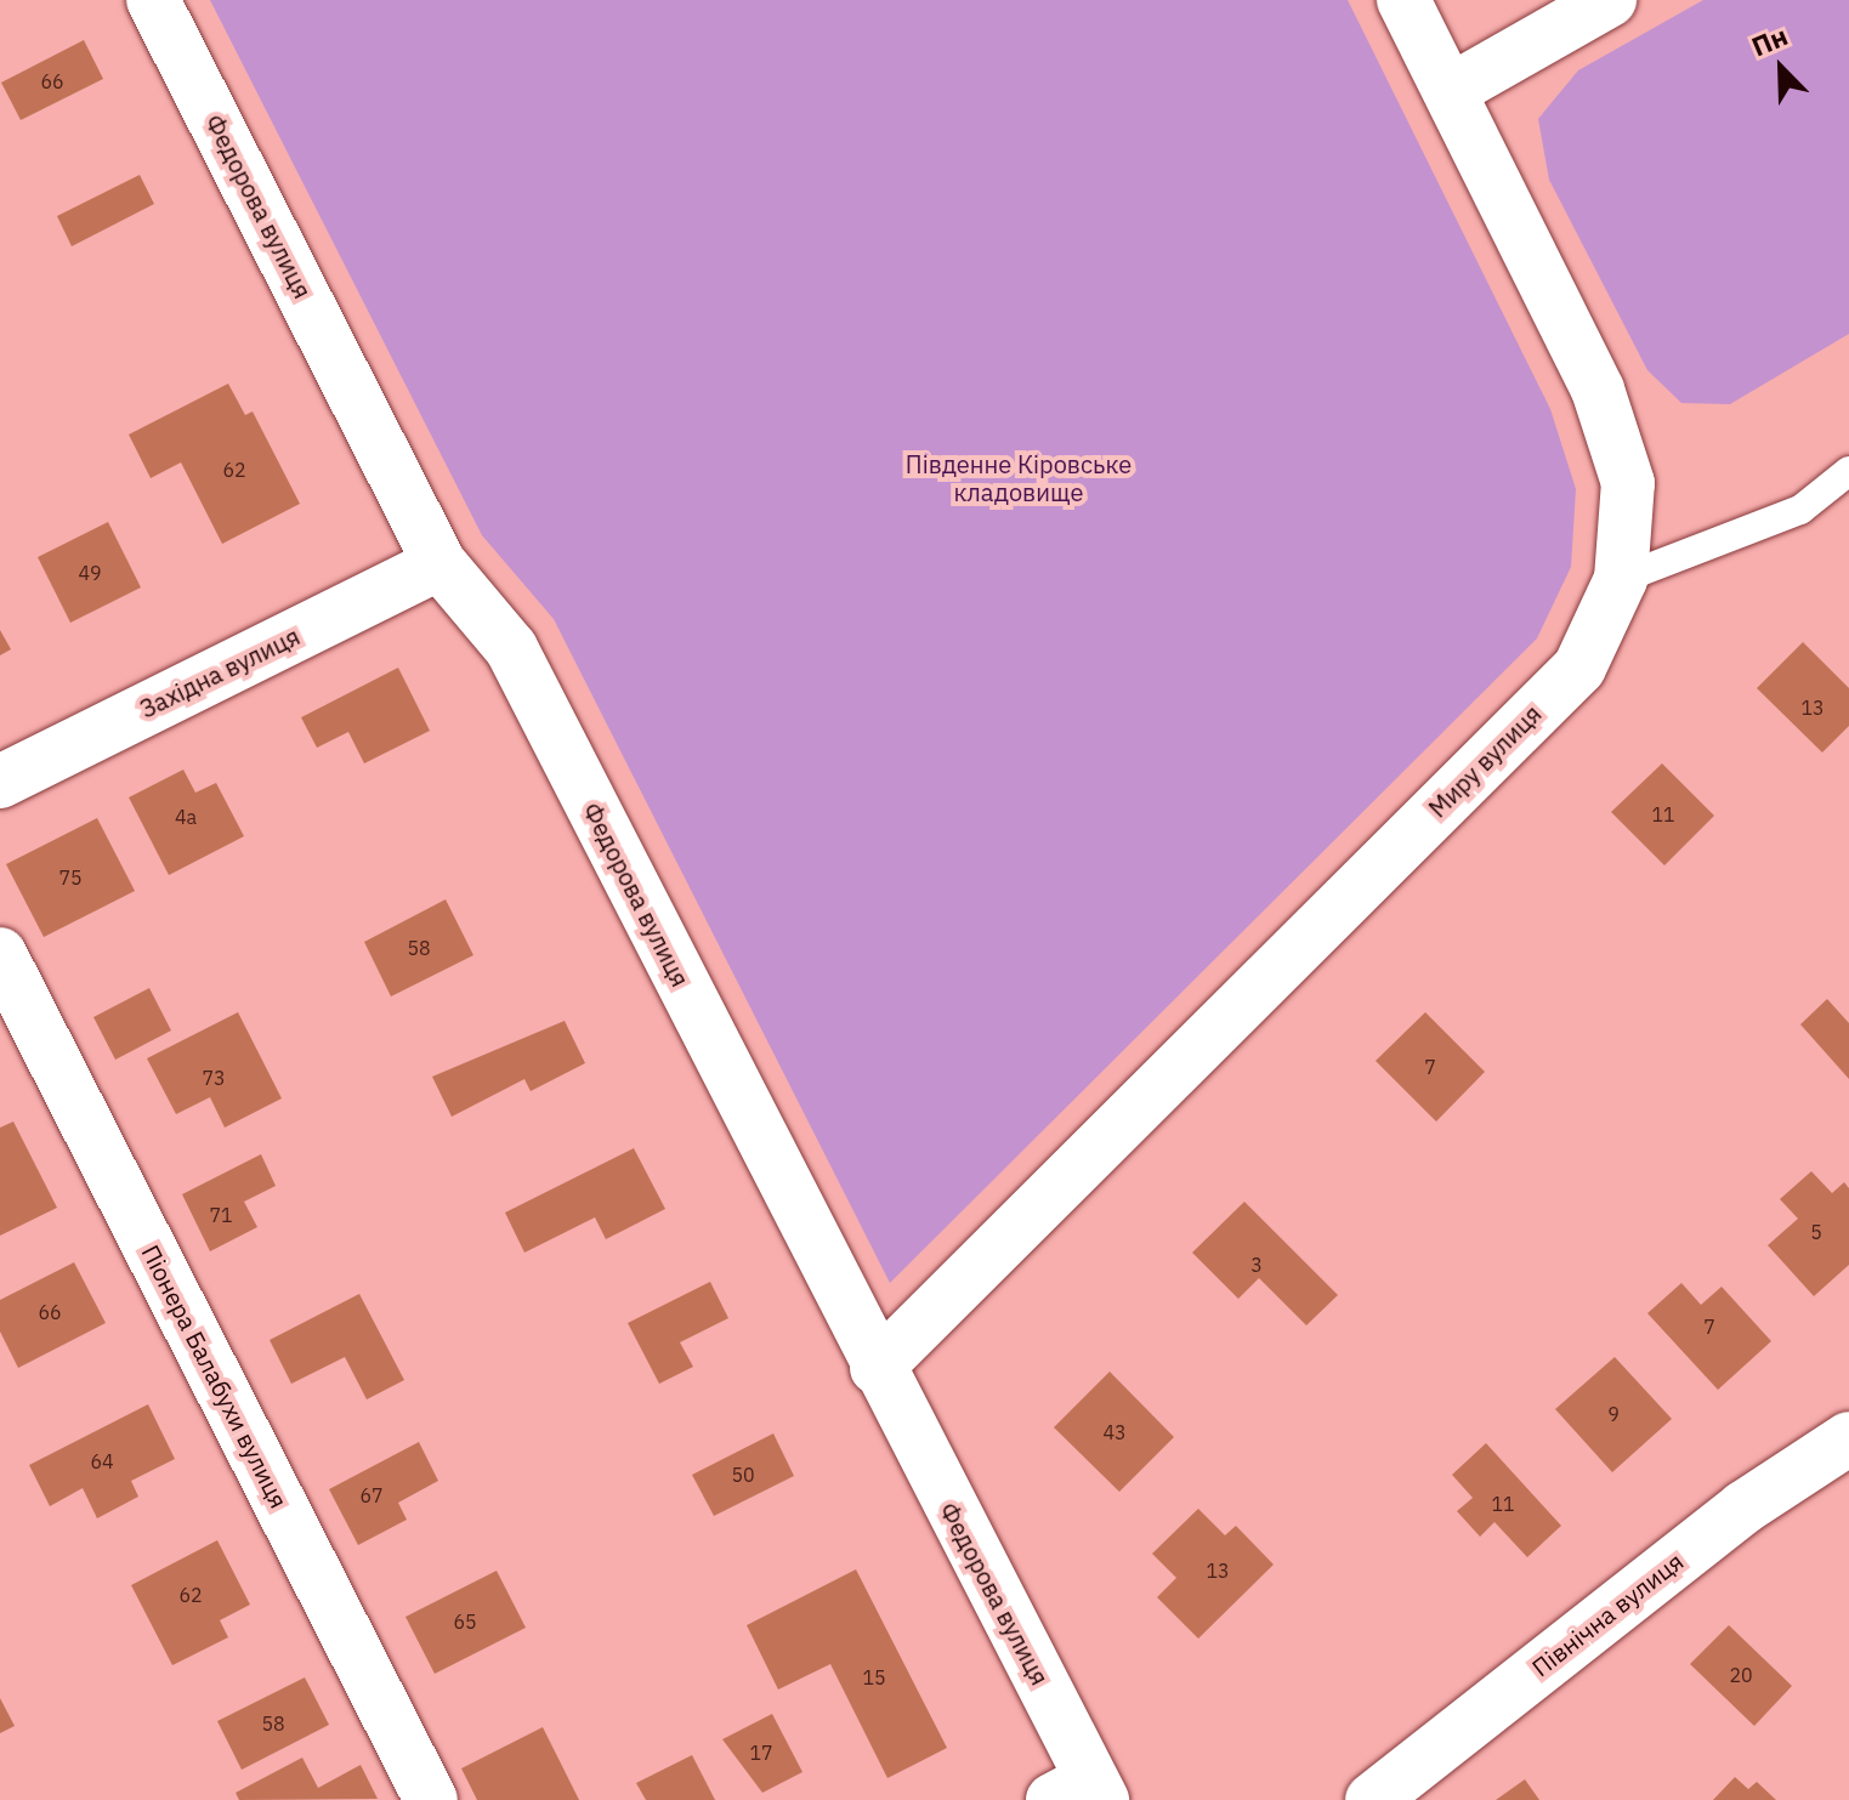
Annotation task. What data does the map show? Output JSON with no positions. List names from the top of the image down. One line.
{"streets":{"street":["Федорова вулиця","Західна вулиця","Миру вулиця","Піонера Балабухи вулиця","Північна вулиця"]},"crossings":[["Федорова вулиця","Західна вулиця"],["Федорова вулиця","Миру вулиця"]],"parks":["Південне Кіровське кладовище"],"house_numbers":["66","62","49","13","11","4а","75","58","7","73","71","5","3","66","7","9","43","64","50","67","11","13","62","65","20","15","58","17"],"north":"top left"}
